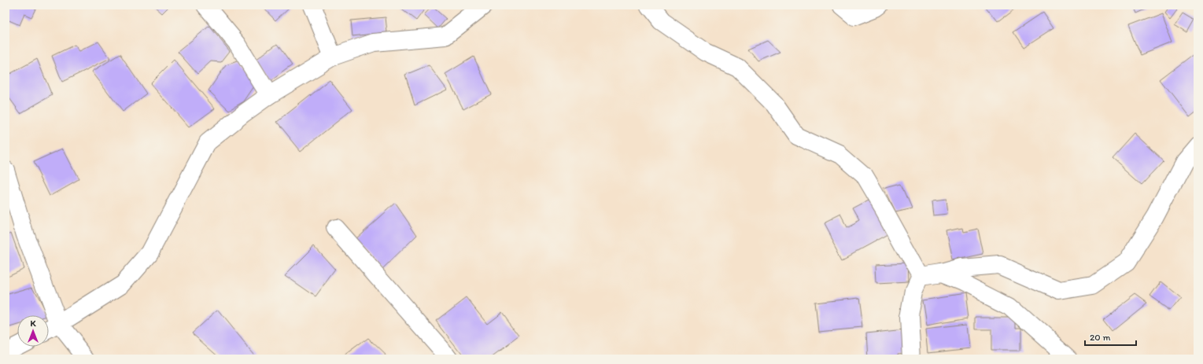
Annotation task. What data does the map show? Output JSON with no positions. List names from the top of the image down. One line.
{"scale_bar":"20 m","north":"top"}
